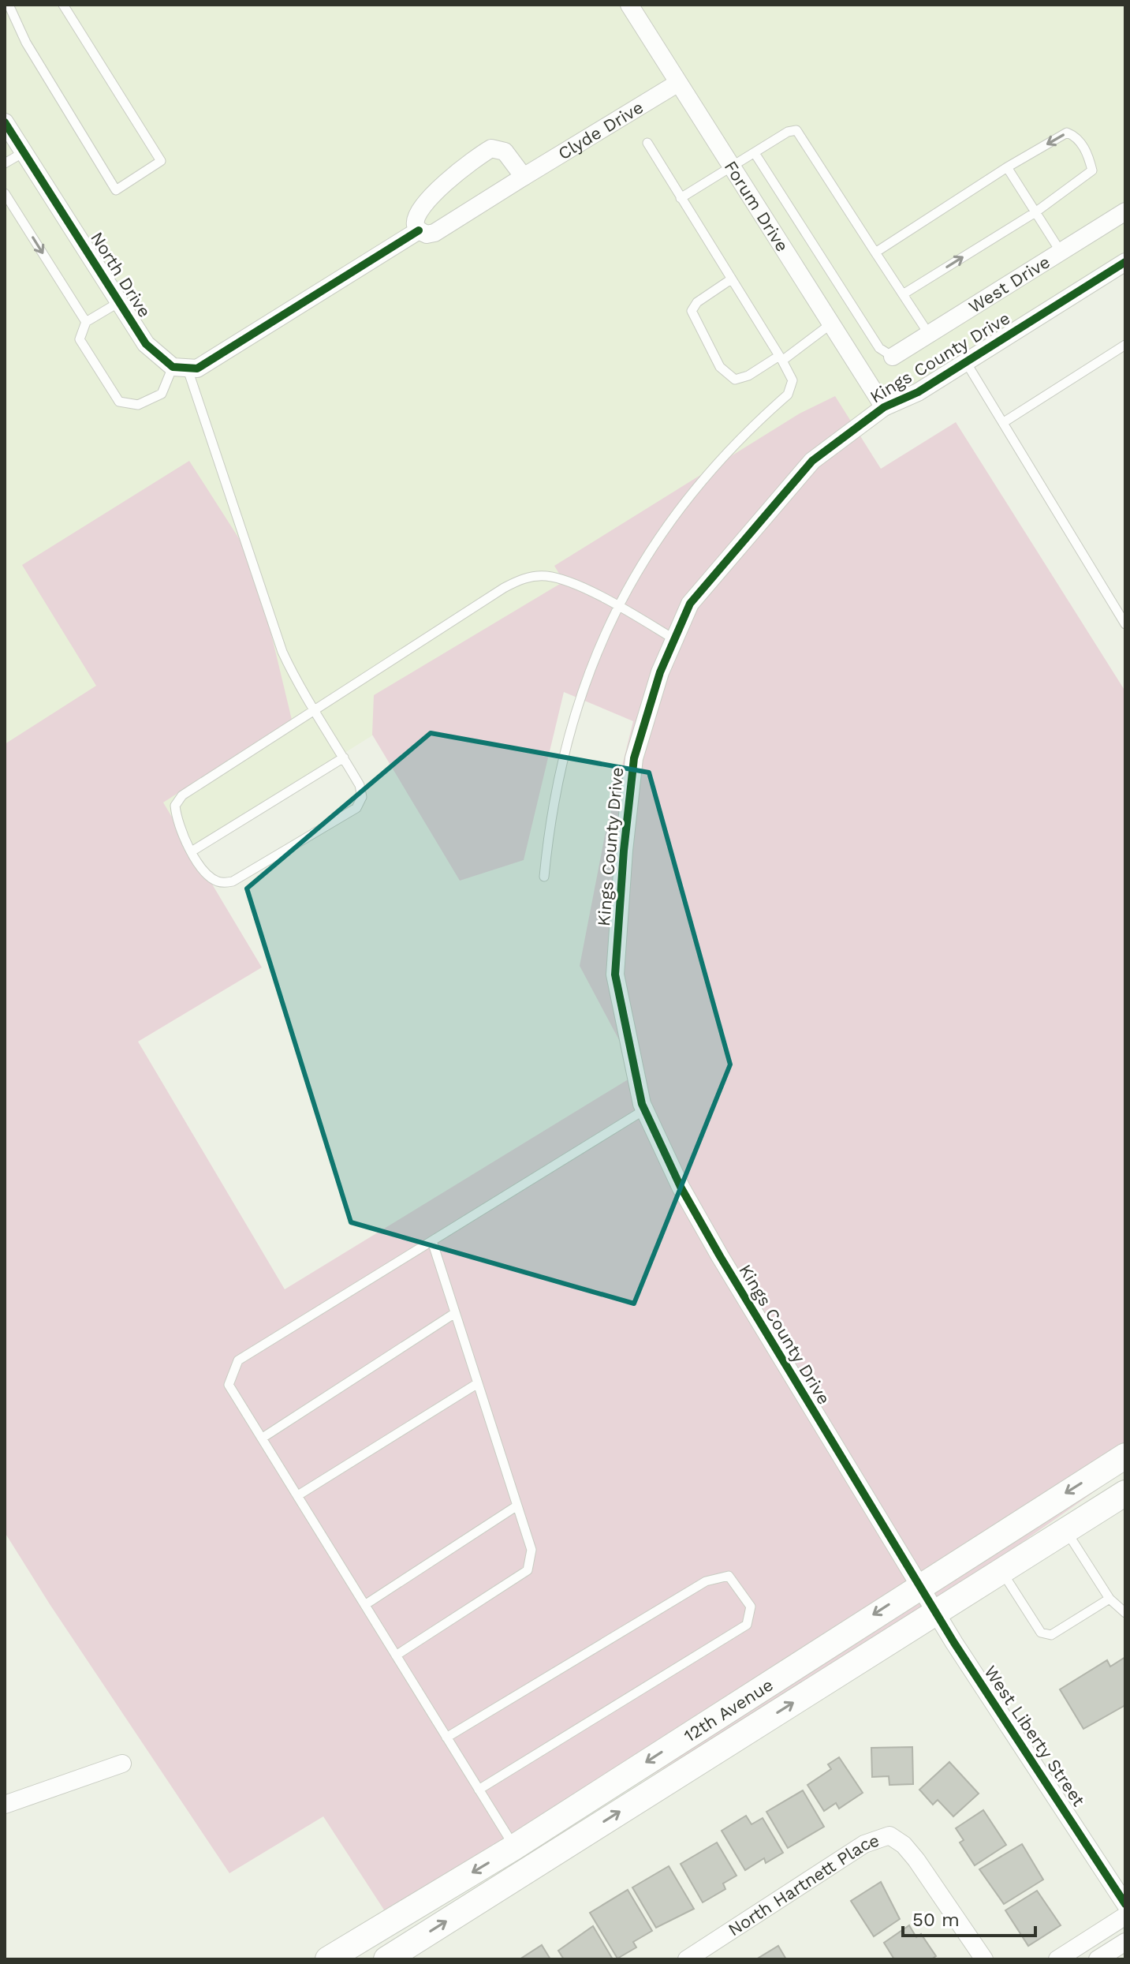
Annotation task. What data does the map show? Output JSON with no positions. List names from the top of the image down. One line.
{"streets":{"main road":["12th Avenue"],"street":["Clyde Drive","Forum Drive","North Drive","West Drive","Kings County Drive","West Liberty Street","North Hartnett Place"]},"crossings":[["Clyde Drive","Forum Drive"],["Forum Drive","Kings County Drive"],["Kings County Drive","12th Avenue"],["Kings County Drive","West Liberty Street"],["12th Avenue","West Liberty Street"]],"scale_bar":"50 m"}
